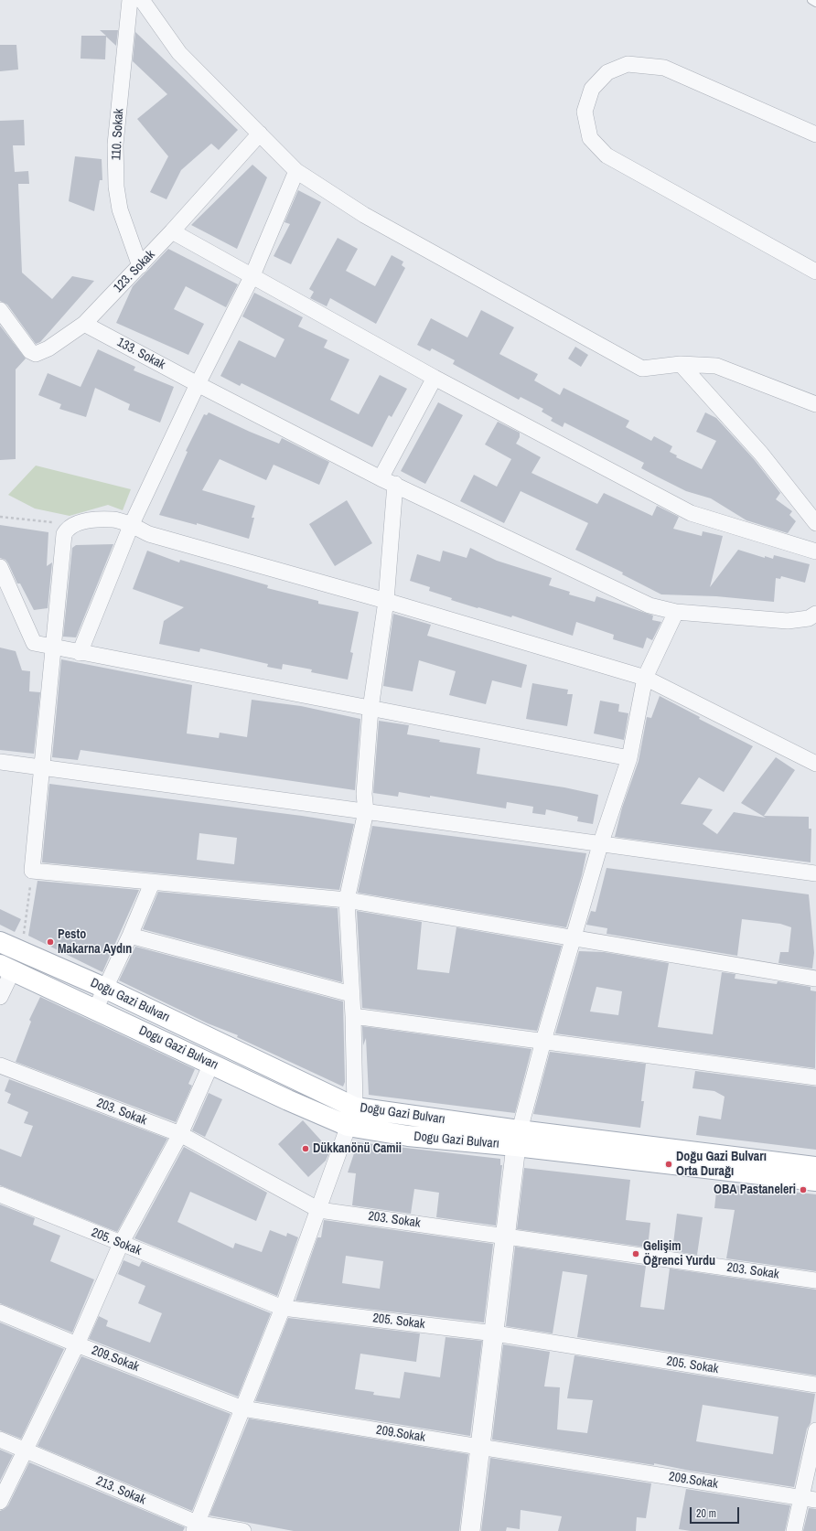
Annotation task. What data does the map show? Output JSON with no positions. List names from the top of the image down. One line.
{"streets":{"main road":["Doğu Gazi Bulvarı","Dogu Gazi Bulvarı"],"street":["110. Sokak","123. Sokak","133. Sokak","203. Sokak","205. Sokak","209.Sokak","213. Sokak"]},"crossings":[["110. Sokak","123. Sokak"],["123. Sokak","133. Sokak"],["Doğu Gazi Bulvarı","Dogu Gazi Bulvarı"]],"places":["Pesto Makarna Aydın","Dükkanönü Camii","Doğu Gazi Bulvarı Orta Durağı","OBA Pastaneleri","Gelişim Öğrenci Yurdu"],"scale_bar":"20 m"}
